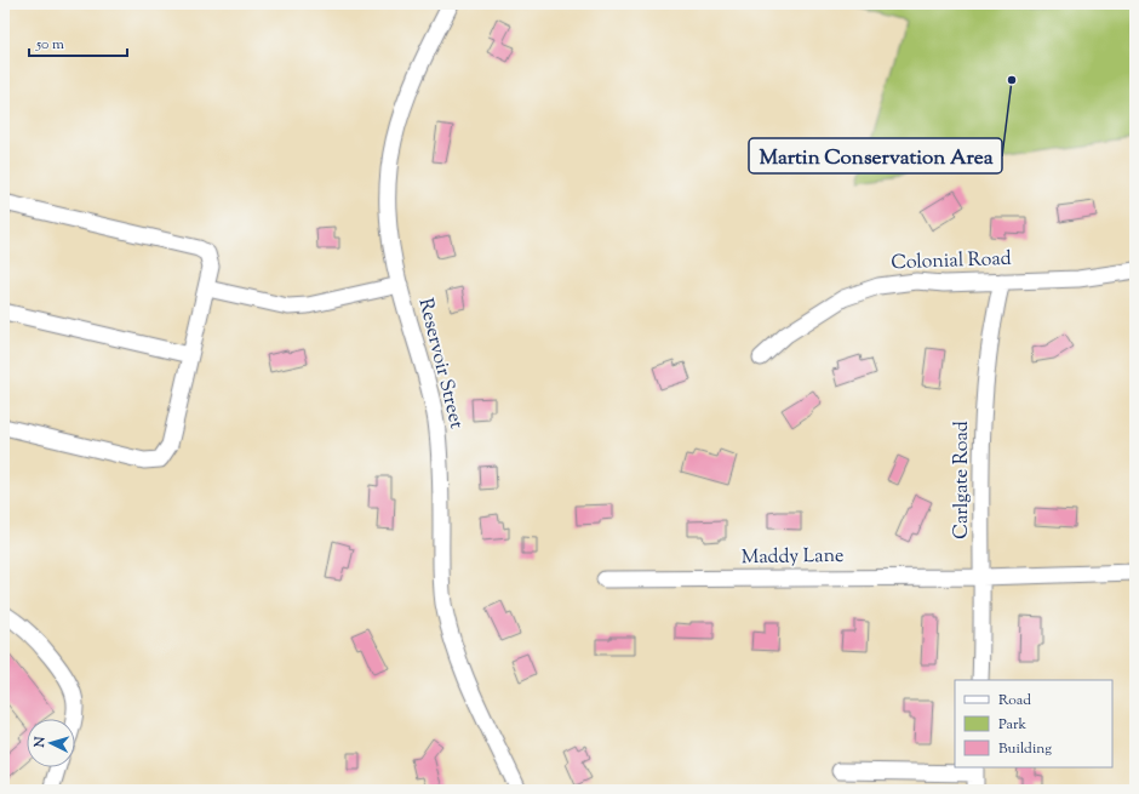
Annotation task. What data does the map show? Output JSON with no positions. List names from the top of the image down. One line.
{"streets":{"street":["Colonial Road","Reservoir Street","Carlgate Road","Maddy Lane"]},"crossings":[["Colonial Road","Carlgate Road"],["Carlgate Road","Maddy Lane"]],"places":["Martin Conservation Area"],"legend":["Road","Park","Building"],"scale_bar":"50 m","north":"left"}
